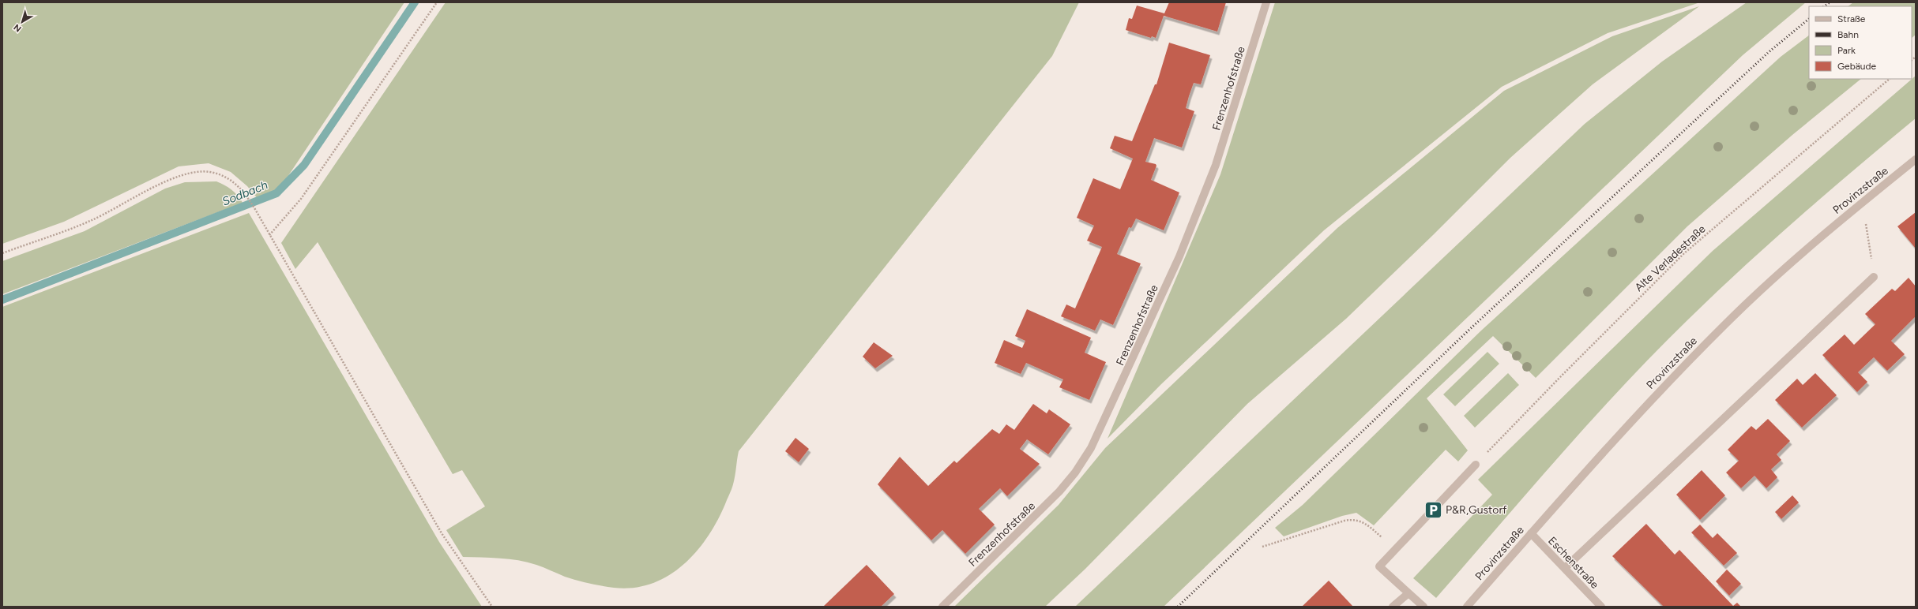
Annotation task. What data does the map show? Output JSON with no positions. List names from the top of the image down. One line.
{"streets":{"street":["Frenzenhofstraße","Provinzstraße","Eschenstraße"],"path":["Alte Verladestraße"]},"crossings":[["Provinzstraße","Eschenstraße"]],"water":["Sodbach"],"places":{"parking":["P&R,Gustorf"]},"legend":["Straße","Bahn","Park","Gebäude"],"north":"bottom left"}
